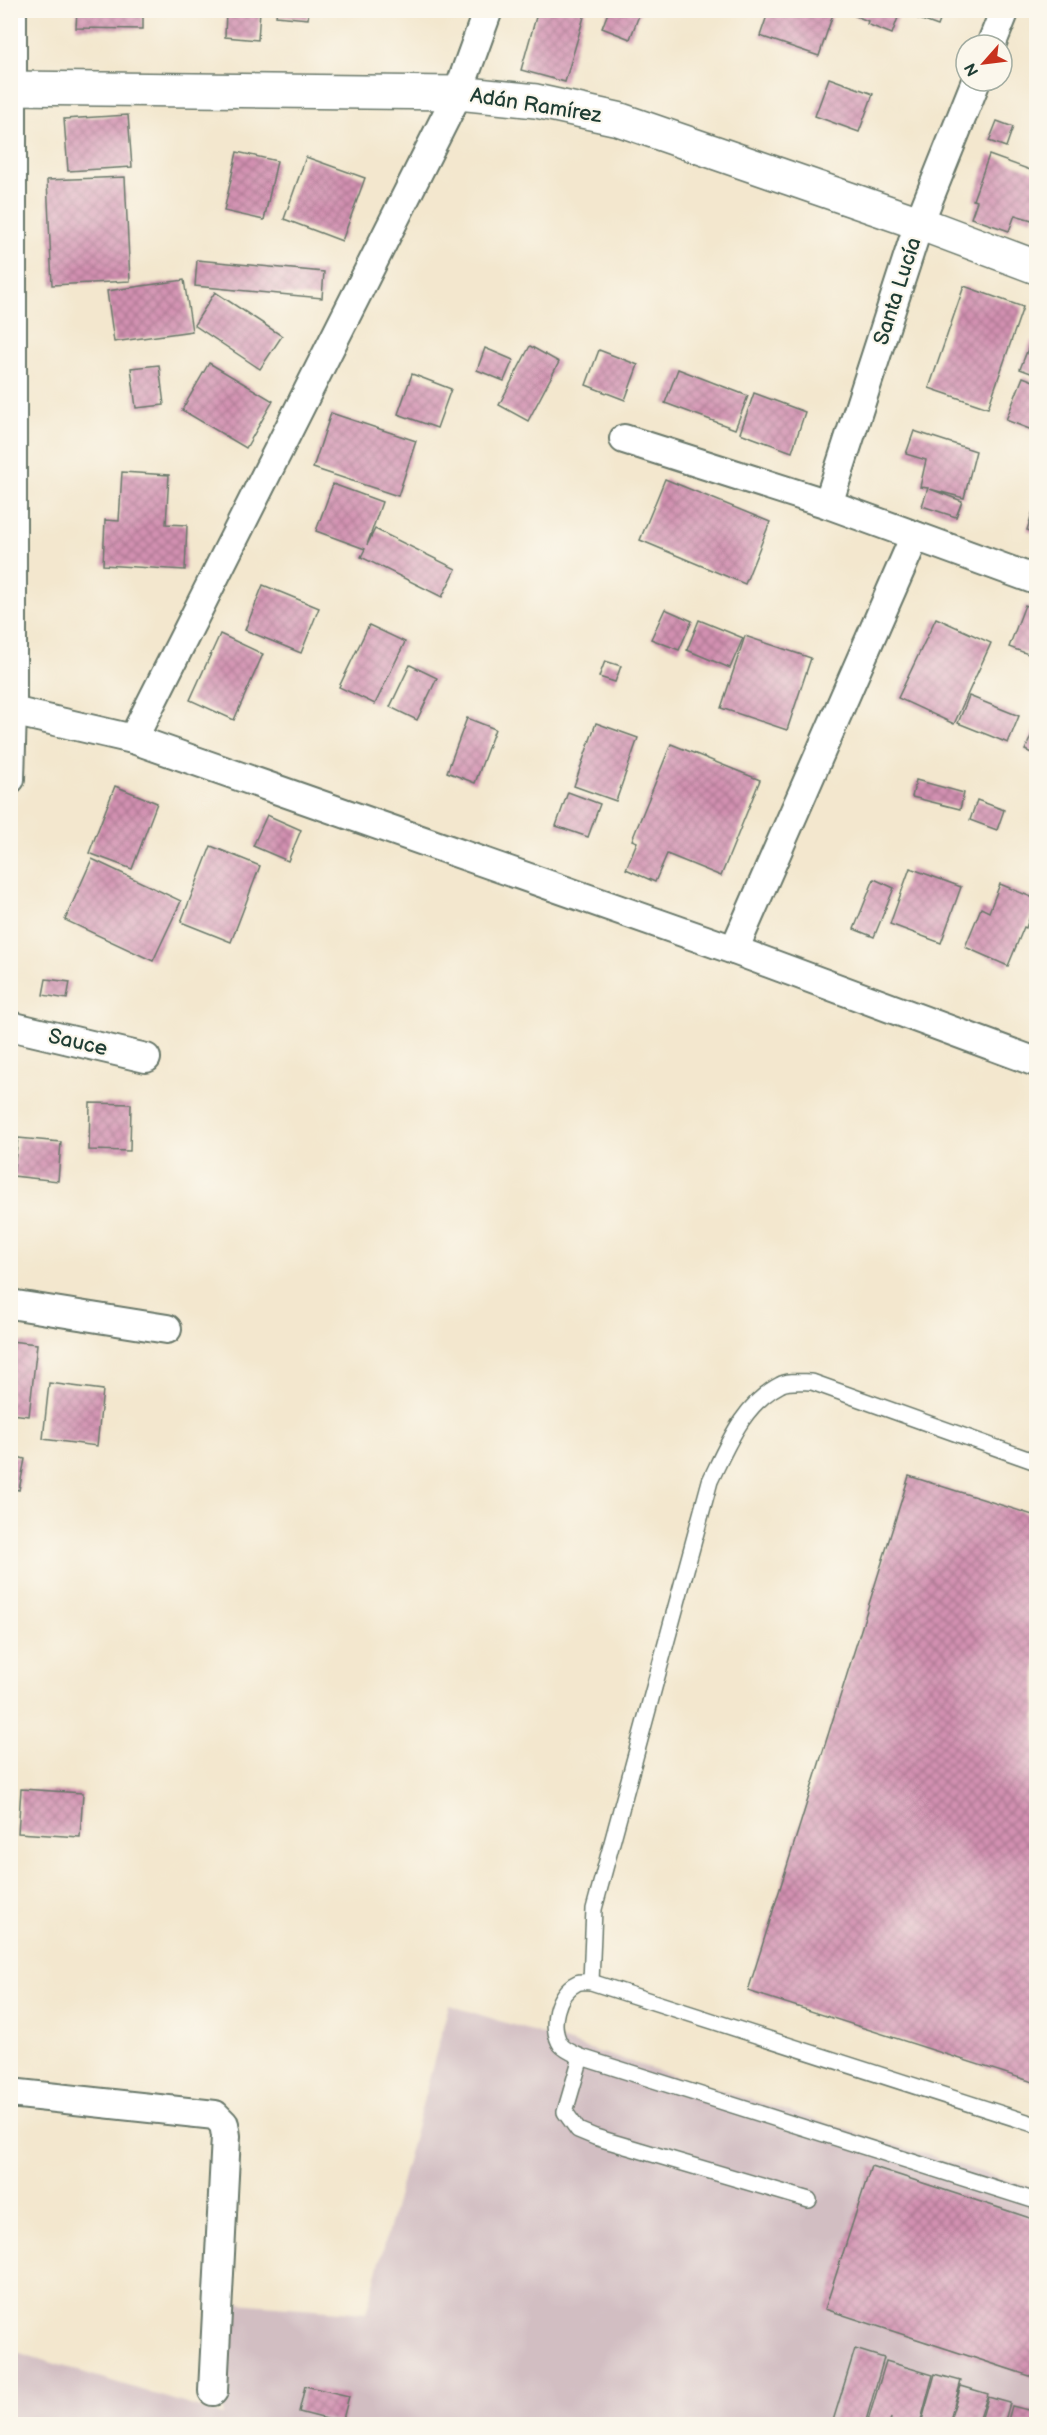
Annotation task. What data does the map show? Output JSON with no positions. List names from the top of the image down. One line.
{"streets":{"street":["Adán Ramírez","Santa Lucía","Sauce"]},"crossings":[["Adán Ramírez","Santa Lucía"]],"north":"bottom left"}
